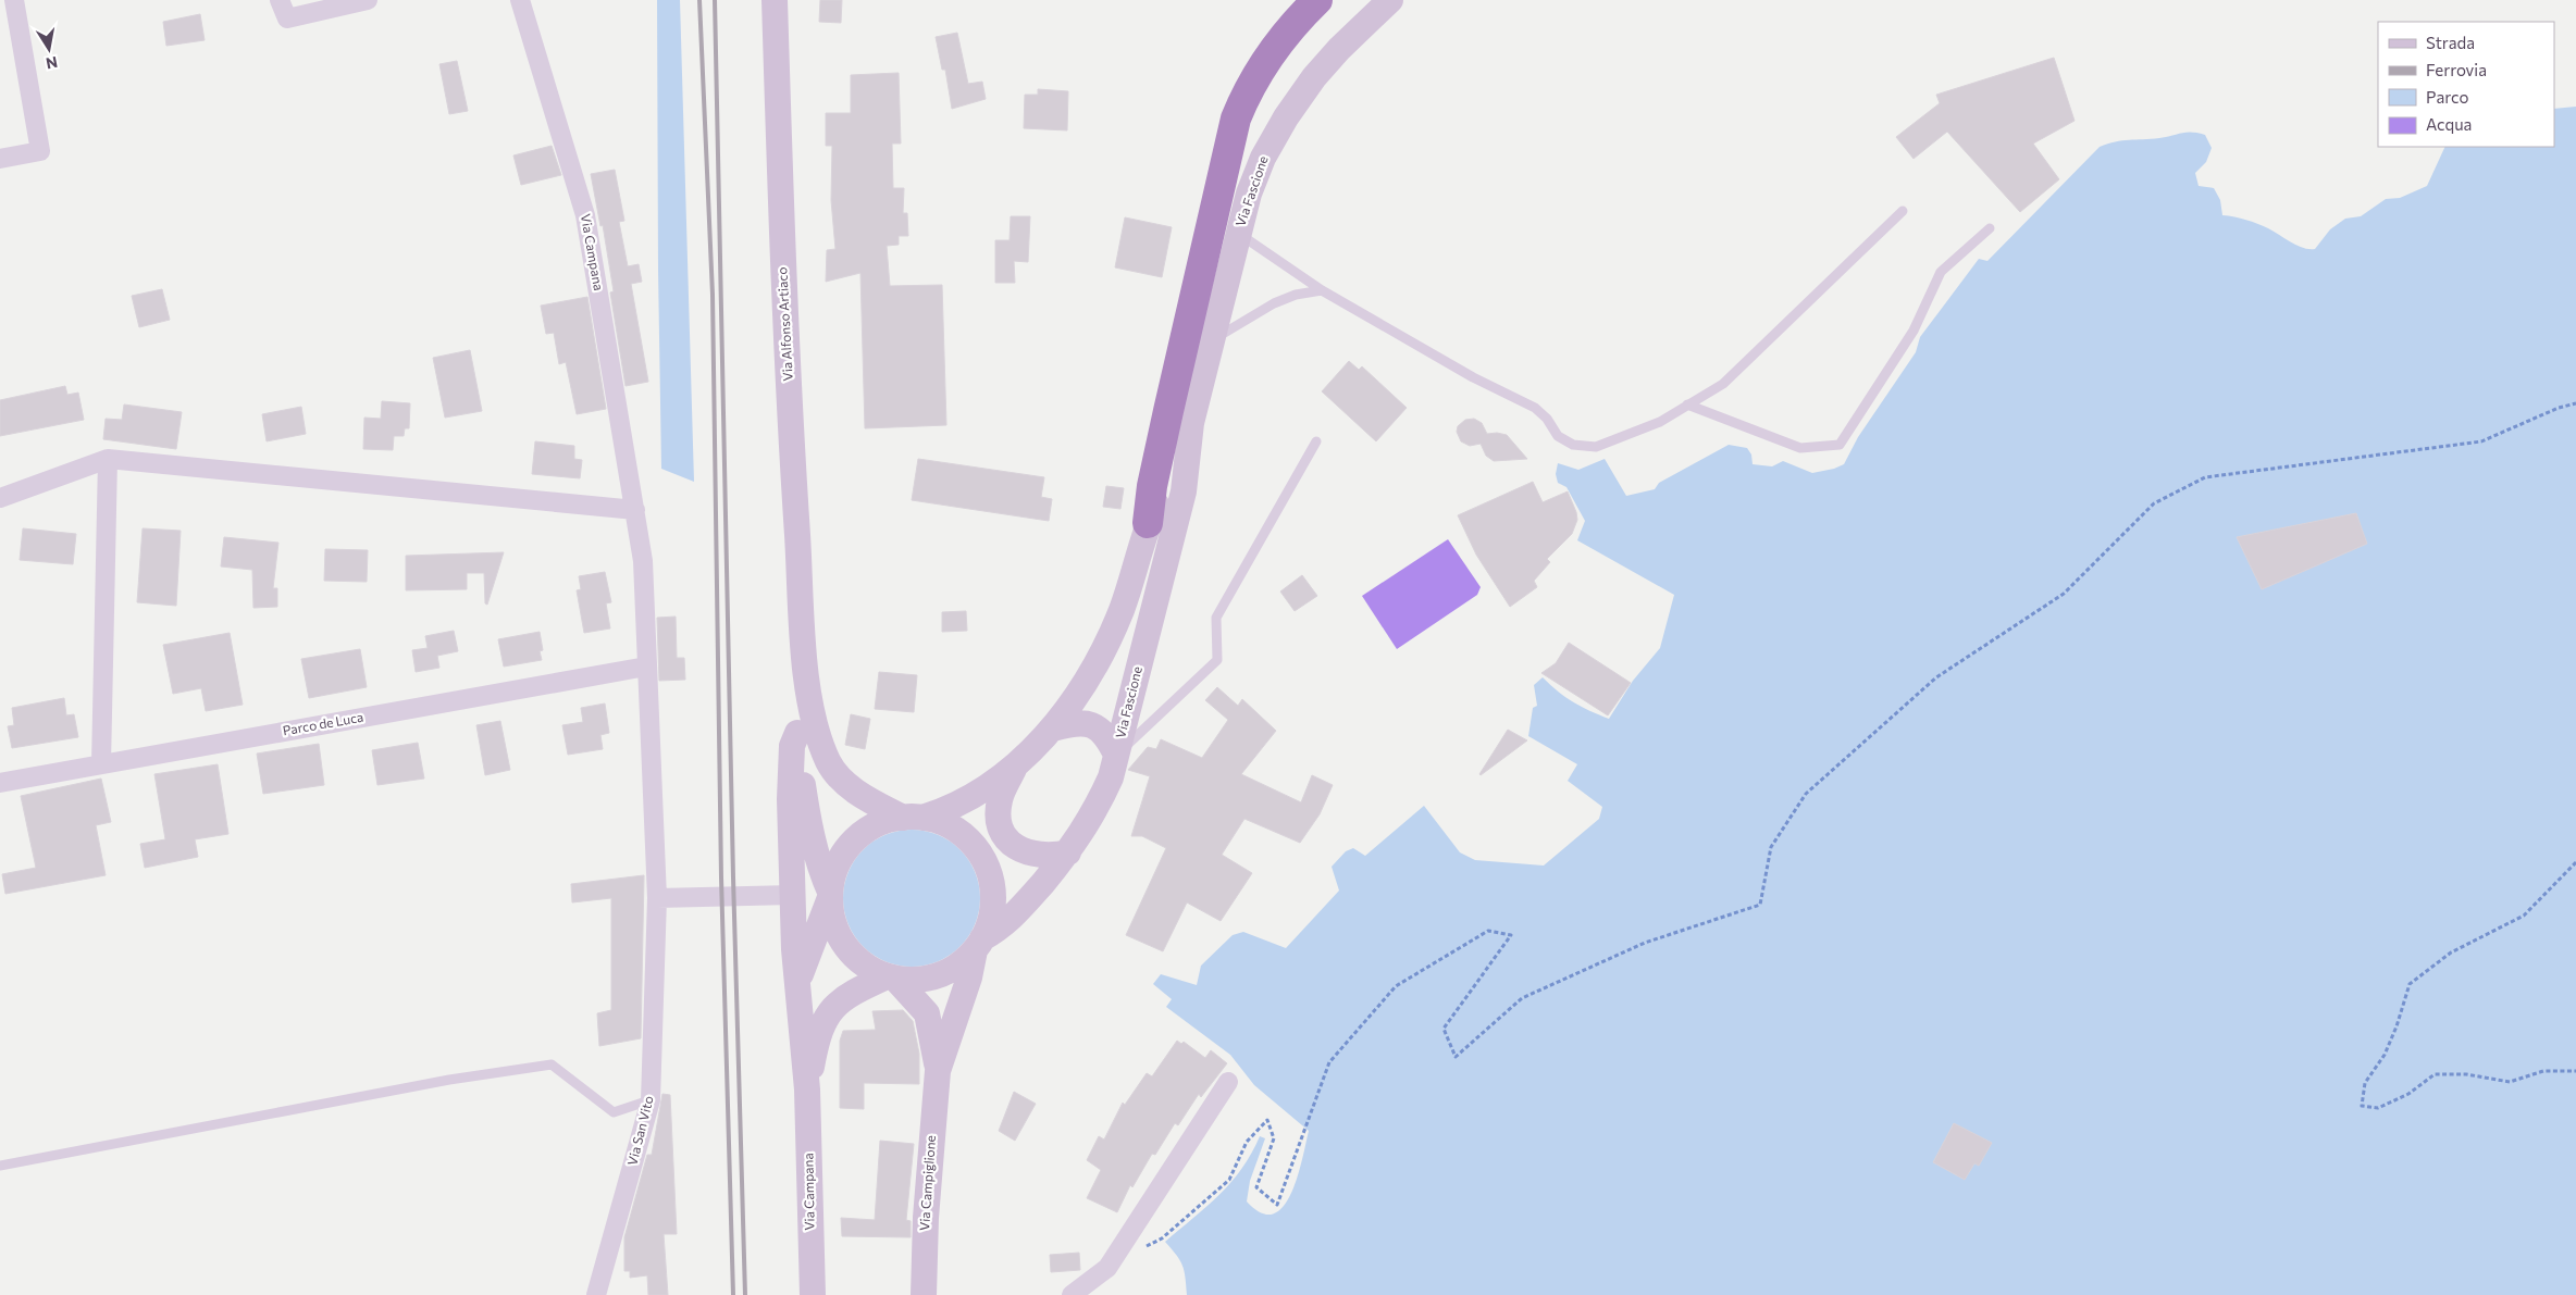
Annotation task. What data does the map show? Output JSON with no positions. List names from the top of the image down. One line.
{"streets":{"main road":["Via Fascione","Via Campana","Via Alfonso Artiaco","Via Campiglione"],"street":["Parco de Luca","Via San Vito"]},"crossings":[["Via Fascione","Via Campana"],["Via Fascione","Via Campiglione"],["Via Campana","Parco de Luca"],["Via Campana","Via San Vito"],["Via Campana","Via Campiglione"],["Parco de Luca","Via San Vito"]],"legend":["Strada","Ferrovia","Parco","Acqua"],"north":"bottom"}
